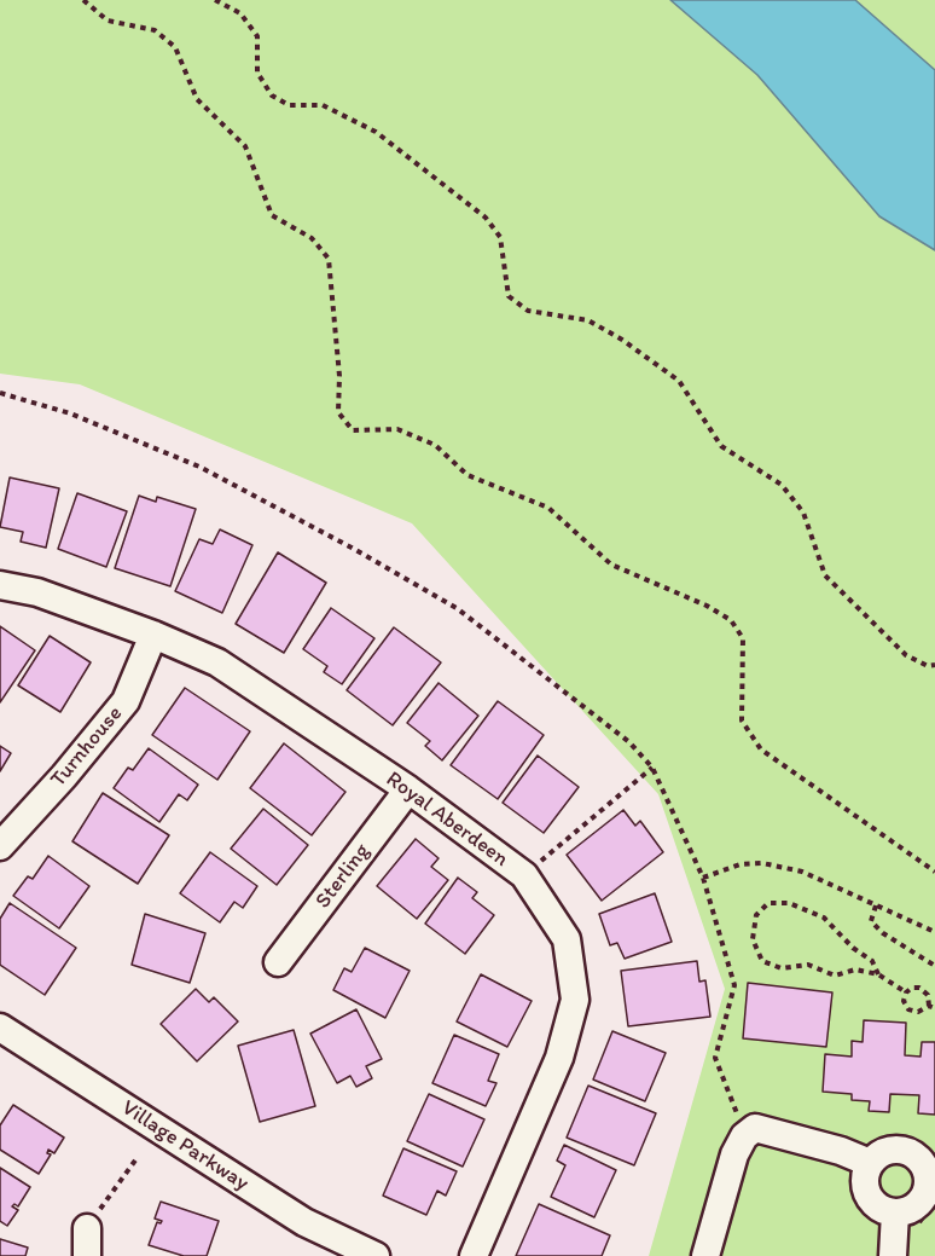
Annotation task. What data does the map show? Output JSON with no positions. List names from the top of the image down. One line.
{"streets":{"street":["Turnhouse","Royal Aberdeen","Sterling","Village Parkway"]},"crossings":[["Turnhouse","Royal Aberdeen"],["Royal Aberdeen","Sterling"]]}
